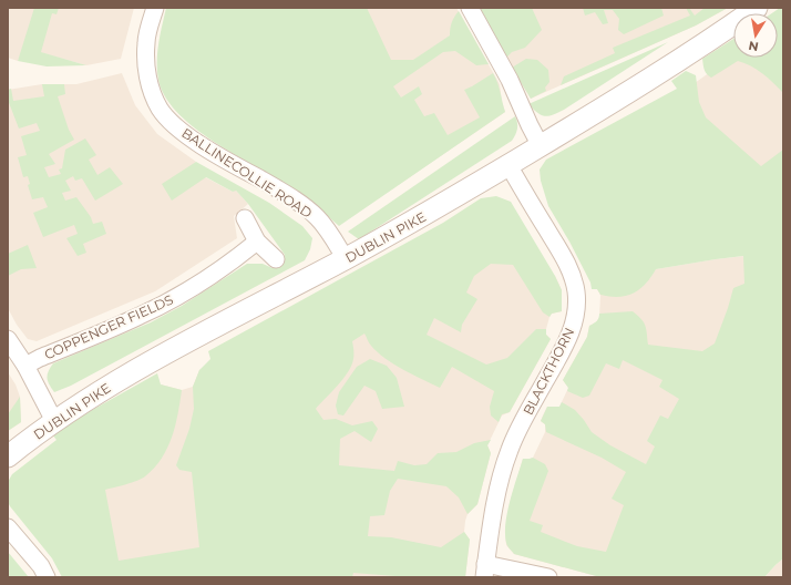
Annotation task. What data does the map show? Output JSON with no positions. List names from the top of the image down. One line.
{"streets":{"street":["BALLINECOLLIE ROAD","DUBLIN PIKE","COPPENGER FIELDS","BLACKTHORN"]},"crossings":[["BALLINECOLLIE ROAD","DUBLIN PIKE"],["DUBLIN PIKE","BLACKTHORN"]],"north":"bottom"}
